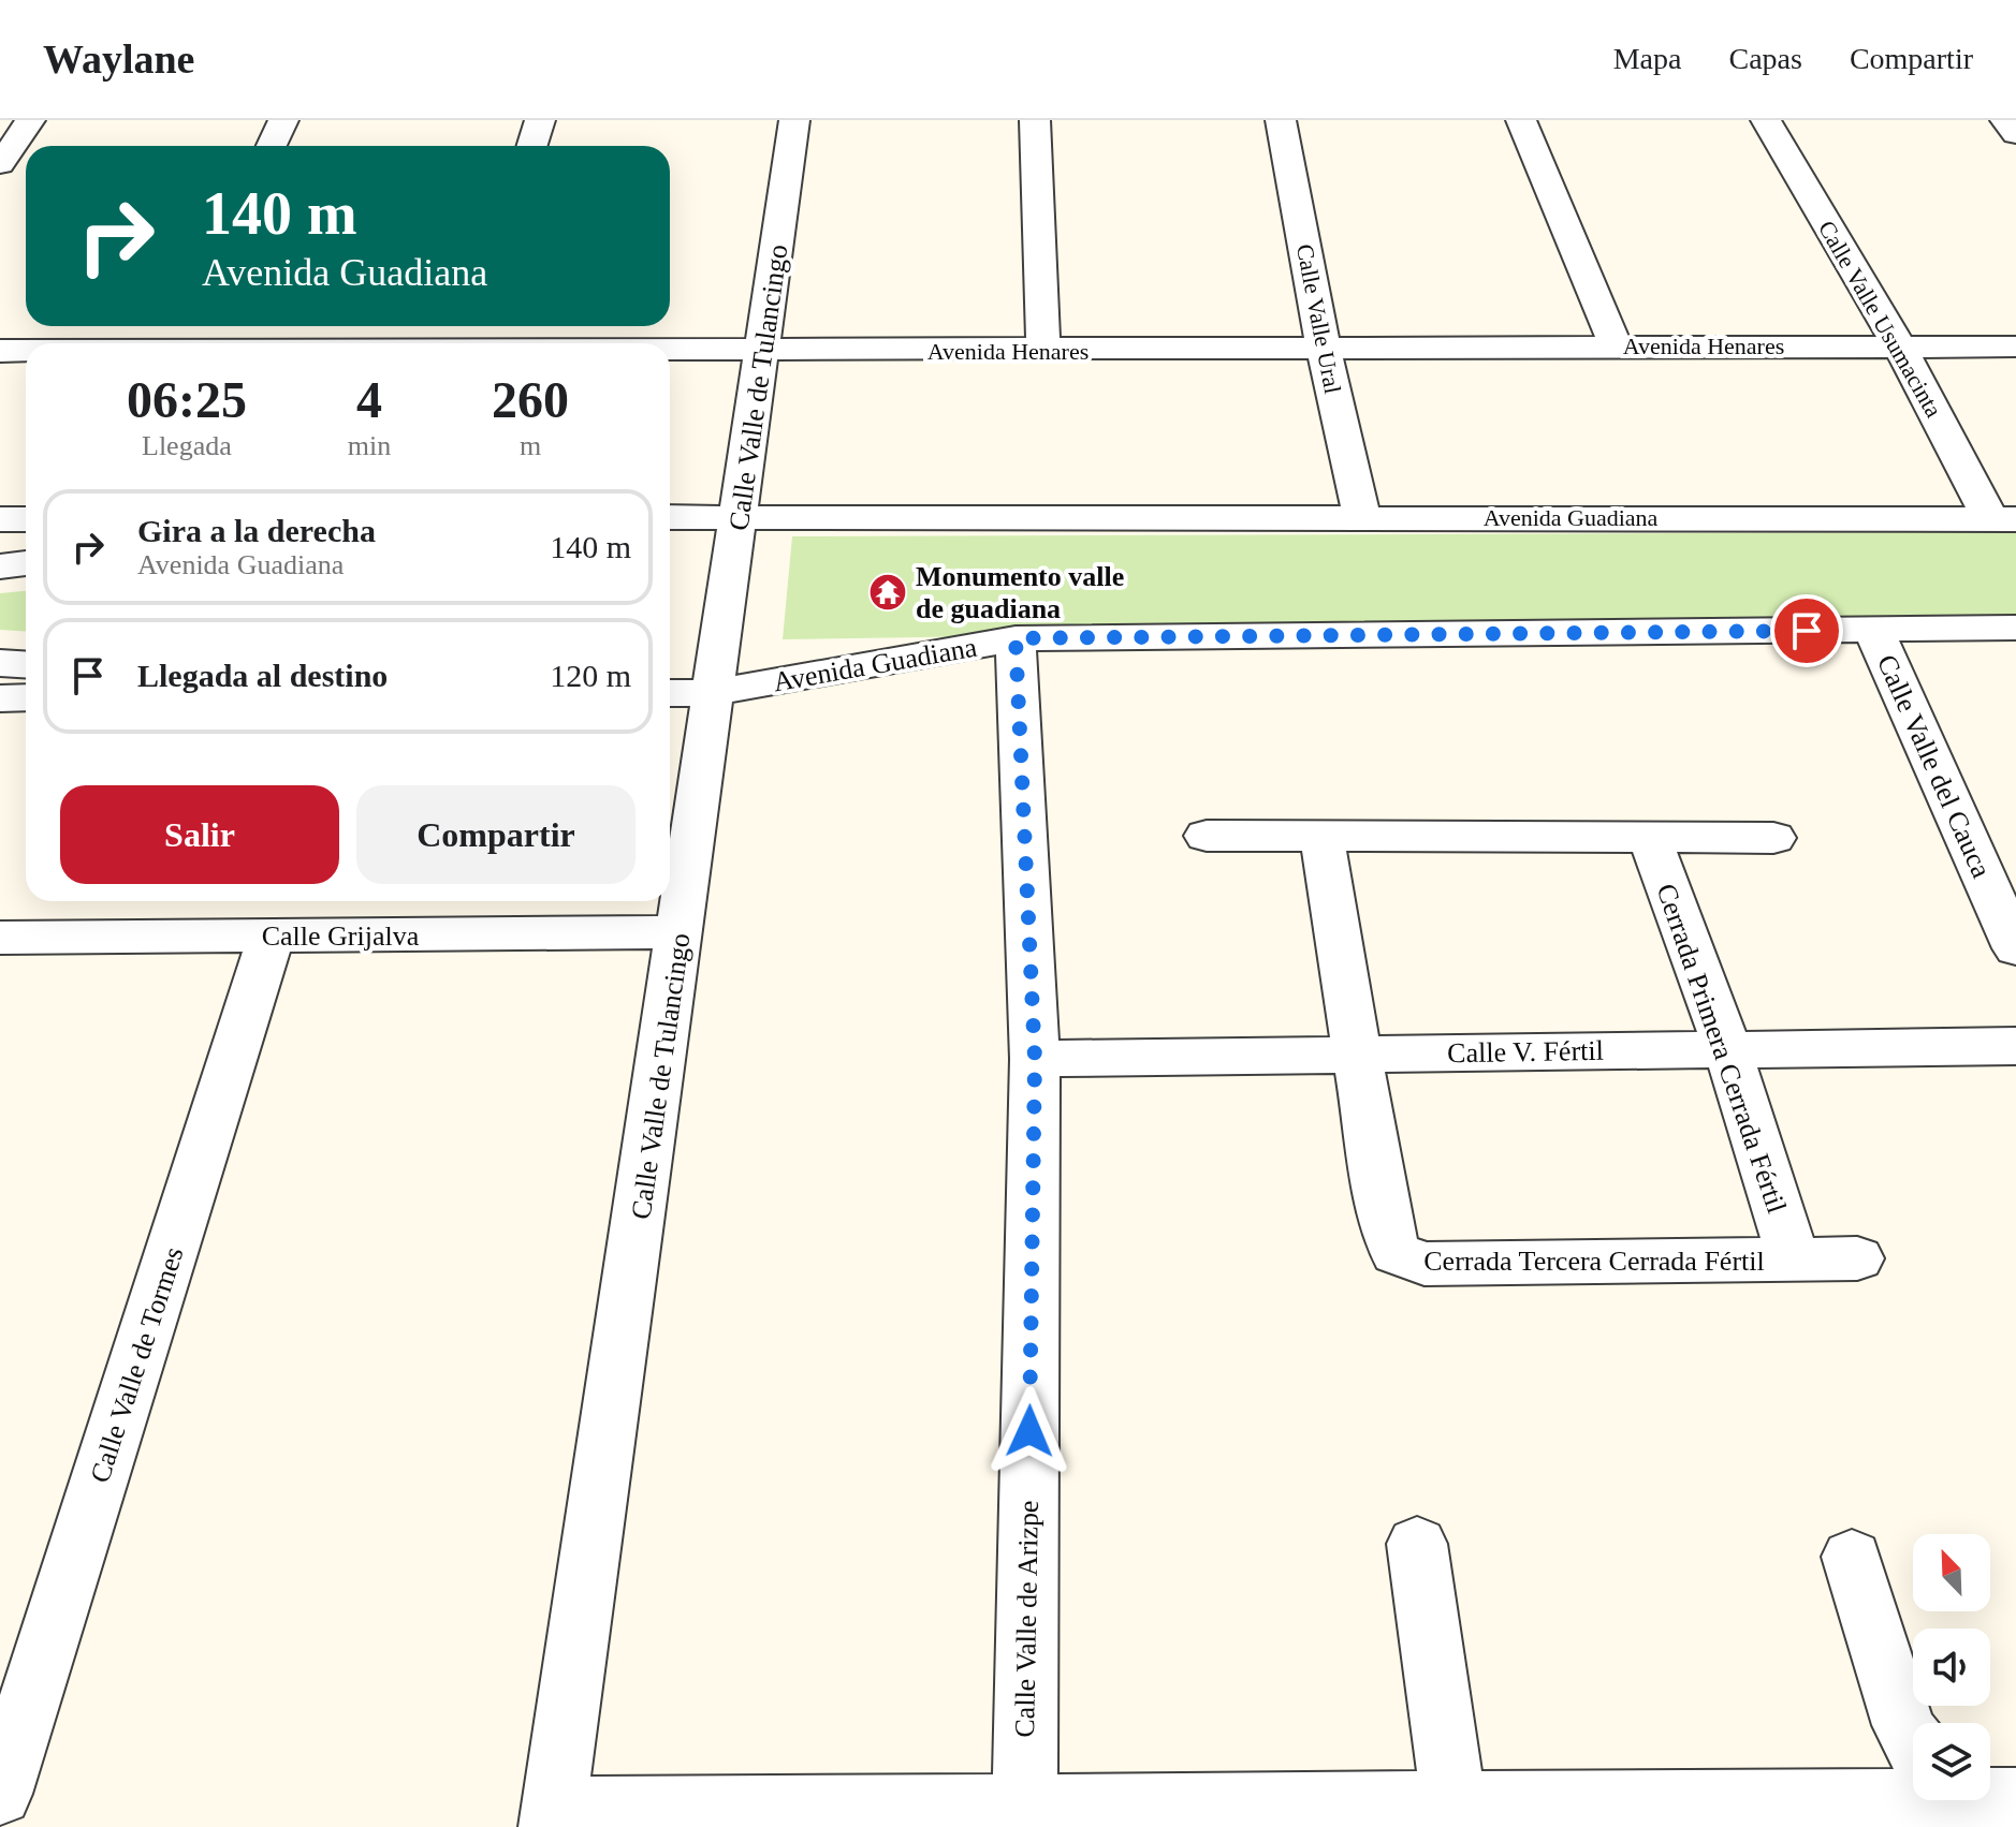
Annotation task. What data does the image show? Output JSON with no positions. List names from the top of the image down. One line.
{"streets":{"street":["Calle Valle Ural","Calle Valle Usumacinta","Avenida Henares","Calle Valle de Tulancingo","Avenida Guadiana","Calle Valle del Cauca","Calle Grijalva","Cerrada Primera Cerrada Fértil","Calle V. Fértil","Cerrada Tercera Cerrada Fértil","Calle Valle de Tormes","Calle Valle de Arizpe"]},"crossings":[["Calle Valle Ural","Avenida Henares"],["Calle Valle Ural","Avenida Guadiana"],["Calle Valle Usumacinta","Avenida Henares"],["Calle Valle Usumacinta","Avenida Guadiana"],["Avenida Henares","Calle Valle de Tulancingo"],["Calle Valle de Tulancingo","Avenida Guadiana"],["Calle Valle de Tulancingo","Calle Grijalva"],["Avenida Guadiana","Calle Valle del Cauca"],["Avenida Guadiana","Calle Valle de Arizpe"],["Calle Grijalva","Calle Valle de Tormes"],["Cerrada Primera Cerrada Fértil","Calle V. Fértil"],["Cerrada Primera Cerrada Fértil","Cerrada Tercera Cerrada Fértil"],["Calle V. Fértil","Cerrada Tercera Cerrada Fértil"],["Calle V. Fértil","Calle Valle de Arizpe"]],"places":{"temple":["Monumento valle de guadiana"]},"north":"top left","page":{"header":"Waylane","nav":["Mapa","Capas","Compartir"],"turn":["140 m","Avenida Guadiana"],"eta":["06:25","Llegada","4","min","260","m"],"list":[{"name":"Gira a la derecha","note":"Avenida Guadiana","value":"140 m"},{"name":"Llegada al destino","value":"120 m"}],"buttons":["Salir","Compartir"]}}
